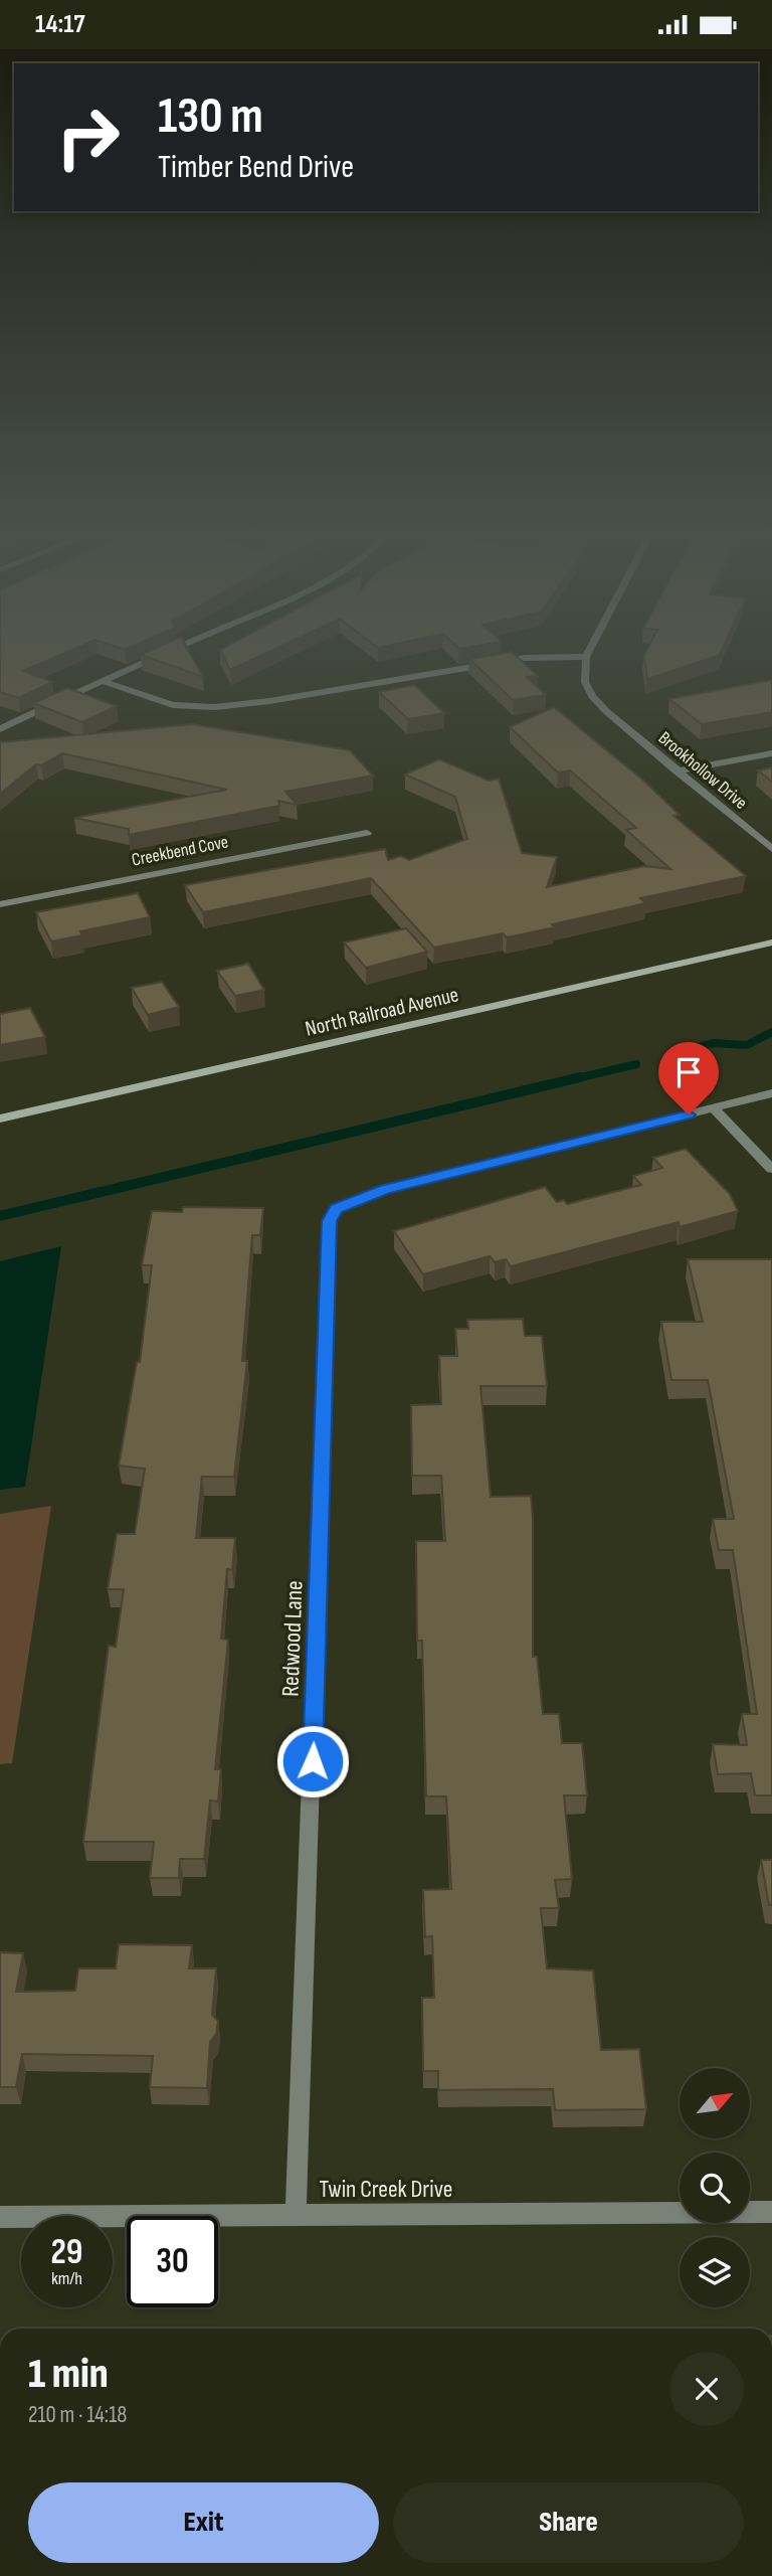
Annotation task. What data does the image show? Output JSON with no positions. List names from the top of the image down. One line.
{"streets":{"street":["Brookhollow Drive","Creekbend Cove","North Railroad Avenue","Redwood Lane","Twin Creek Drive"]},"crossings":[["Redwood Lane","Twin Creek Drive"]],"north":"top right","page":{"status":"14:17","turn":["130 m","Timber Bend Drive"],"speed":"29 km/h","limit":"30","heading":["1 min","210 m · 14:18"],"buttons":["Exit","Share"]}}
